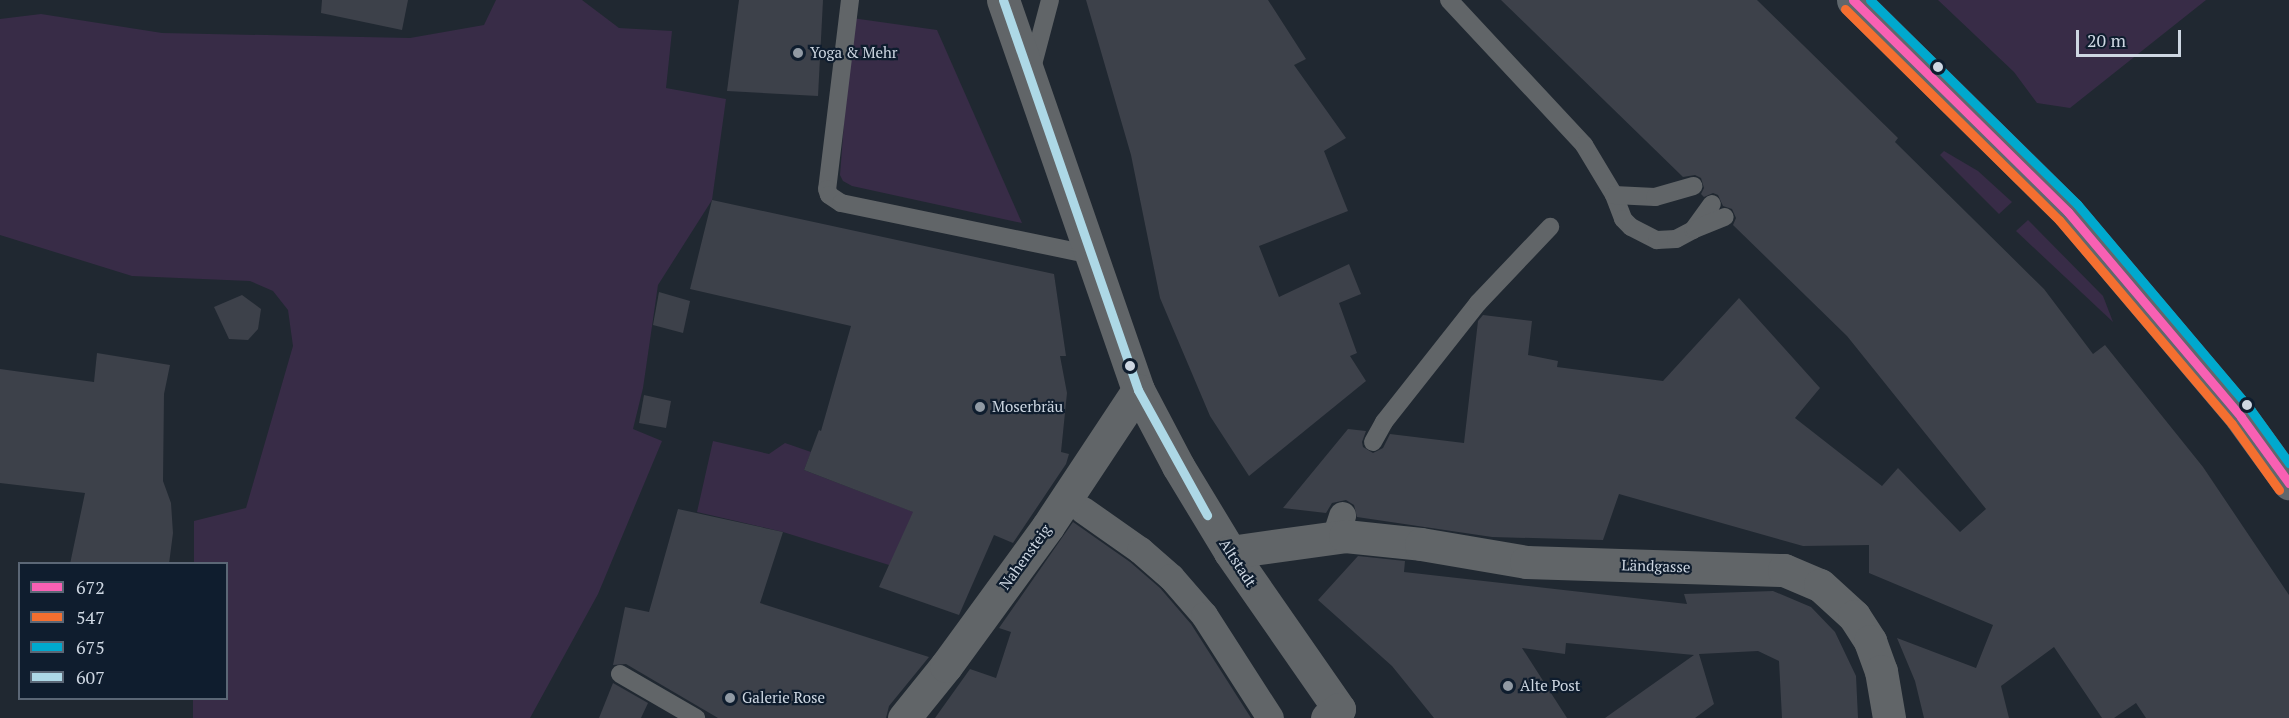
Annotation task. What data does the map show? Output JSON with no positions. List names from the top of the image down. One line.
{"streets":{"street":["Nahensteig","Altstadt","Ländgasse"]},"crossings":[["Nahensteig","Altstadt"],["Altstadt","Ländgasse"]],"places":["Yoga & Mehr","Moserbräu","Alte Post","Galerie Rose"],"lines":["transit line 672","transit line 675","transit line 607","transit line 547"],"legend":["672","547","675","607"],"scale_bar":"20 m"}
